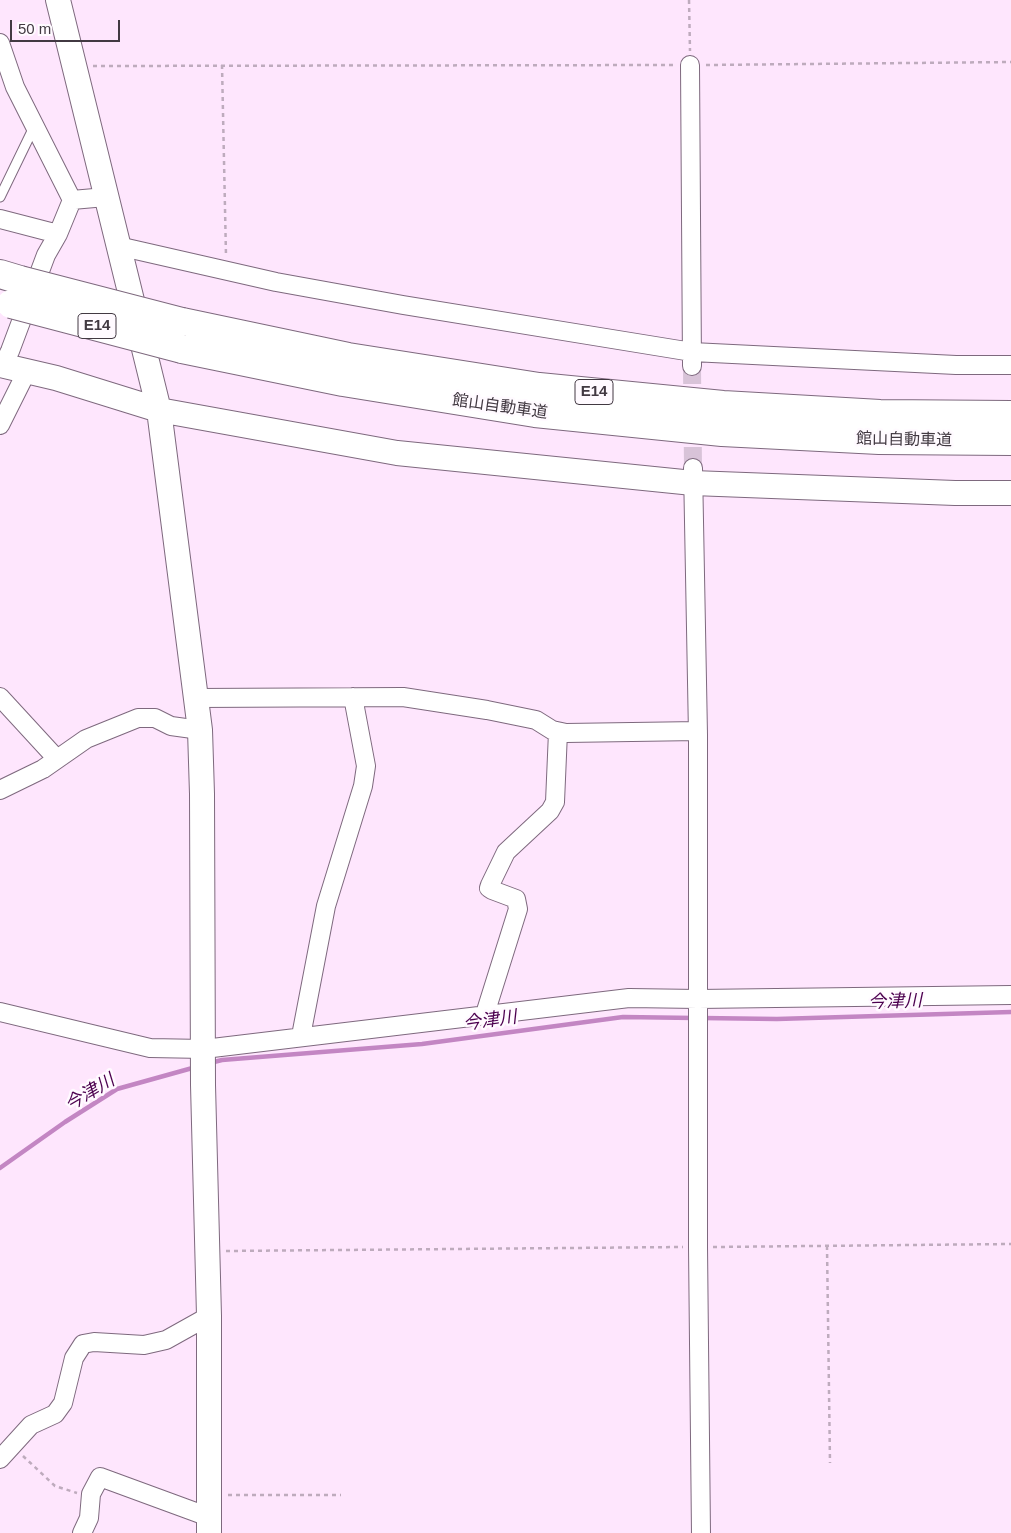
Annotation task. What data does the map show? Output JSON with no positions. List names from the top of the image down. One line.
{"streets":{"highway":["E14","館山自動車道"]},"water":["今津川"],"scale_bar":"50 m"}
